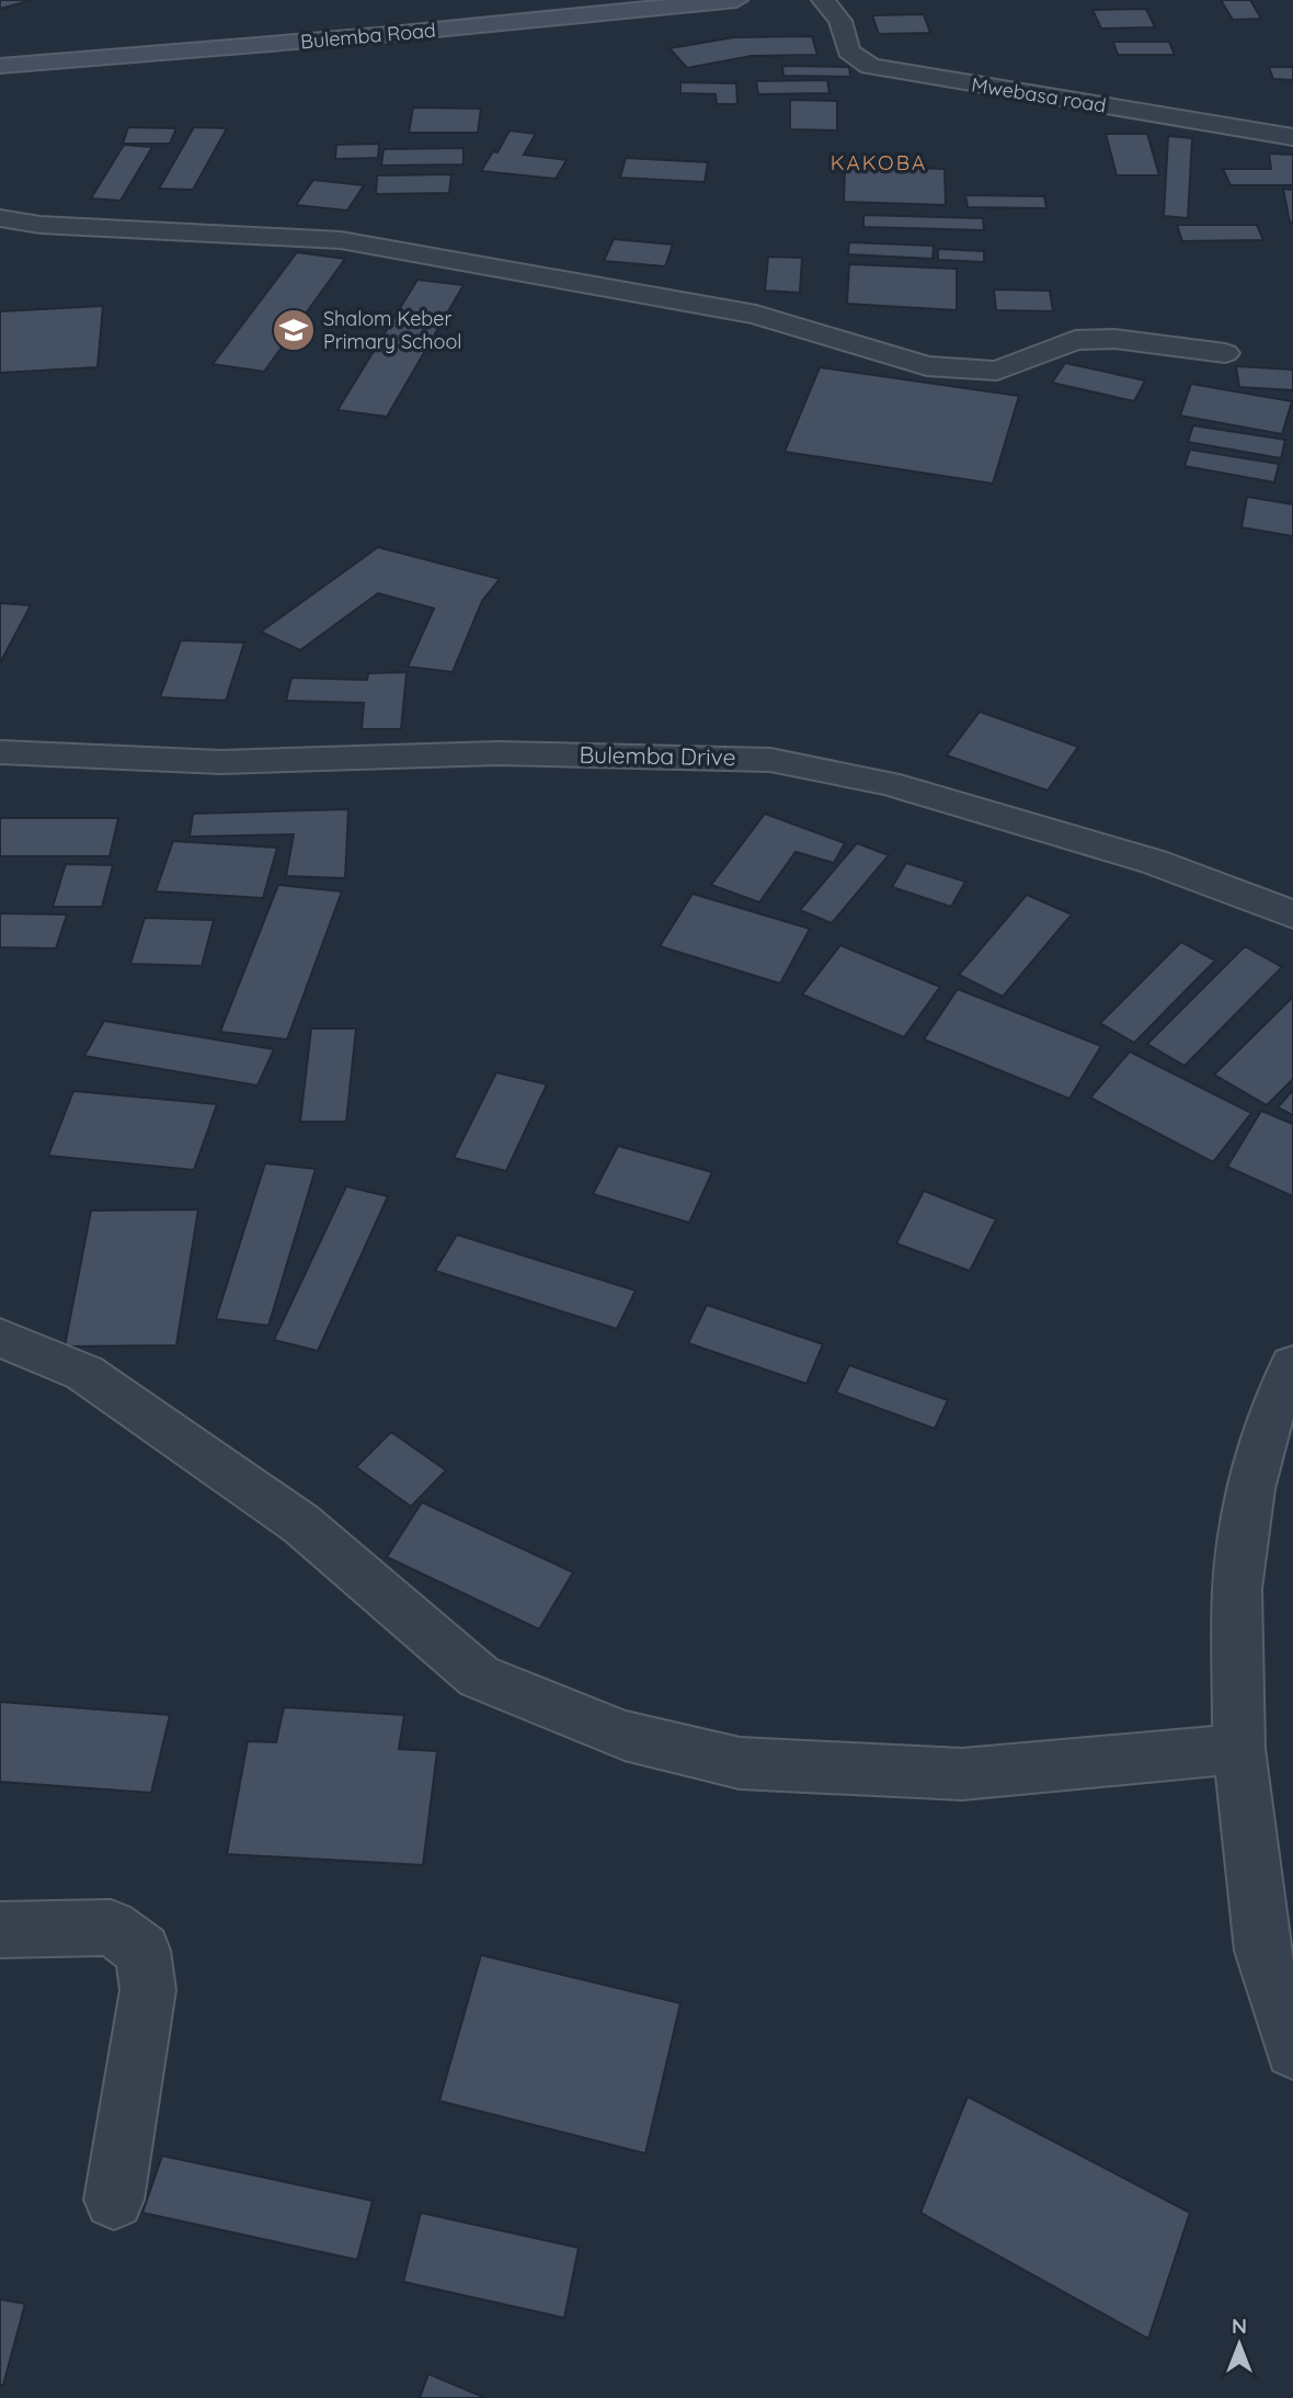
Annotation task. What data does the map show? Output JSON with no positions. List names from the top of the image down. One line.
{"streets":{"main road":["Bulemba Road"],"street":["Mwebasa road","Bulemba Drive"]},"districts":["KAKOBA"],"places":{"school or university":["Shalom Keber Primary School"]},"north":"top"}
